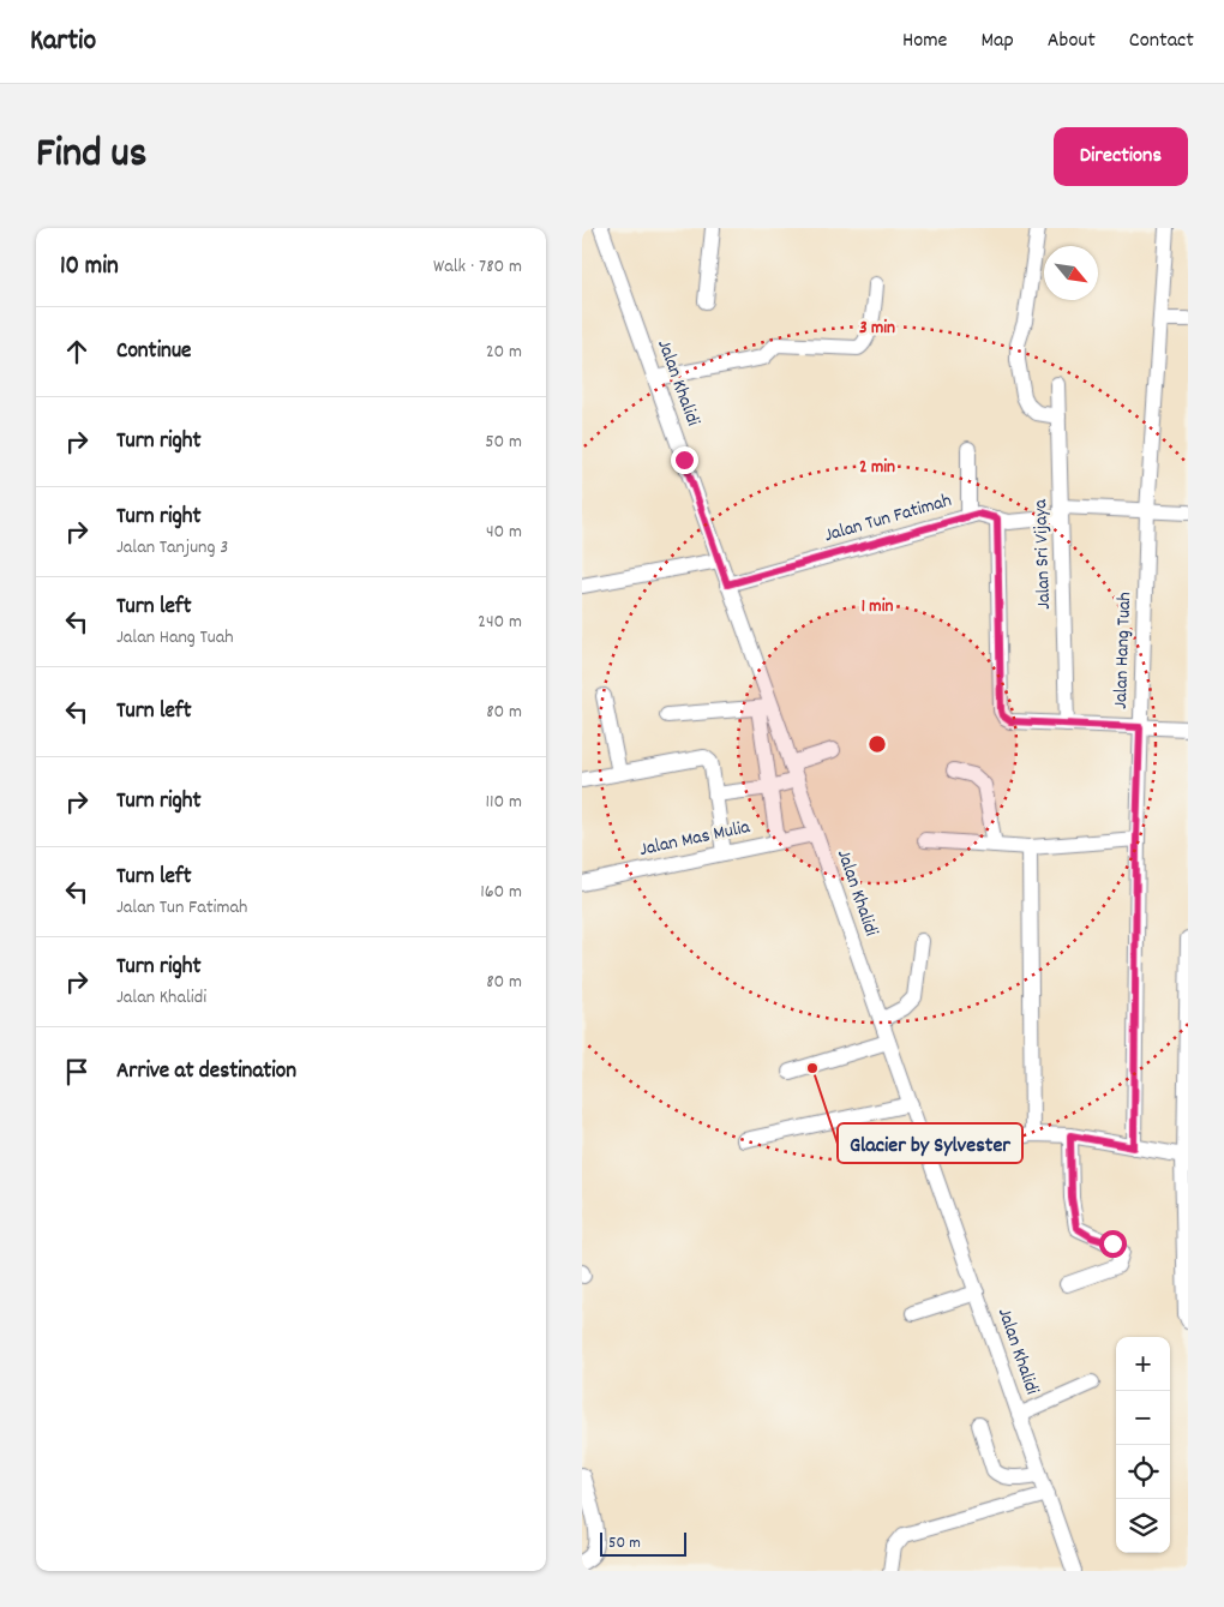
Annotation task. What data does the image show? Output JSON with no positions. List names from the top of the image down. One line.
{"streets":{"street":["Jalan Khalidi","Jalan Tun Fatimah","Jalan Sri Vijaya","Jalan Hang Tuah","Jalan Mas Mulia"]},"crossings":[["Jalan Khalidi","Jalan Tun Fatimah"],["Jalan Khalidi","Jalan Mas Mulia"],["Jalan Tun Fatimah","Jalan Sri Vijaya"],["Jalan Tun Fatimah","Jalan Hang Tuah"]],"places":["Glacier by Sylvester"],"scale_bar":"50 m","north":"bottom right","page":{"header":"Kartio","nav":["Home","Map","About","Contact"],"title":"Find us","buttons":"Directions","heading":["10 min","Walk · 780 m"],"list":[["Continue","20 m"],["Turn right","50 m"],["Turn right","Jalan Tanjung 3","40 m"],["Turn left","Jalan Hang Tuah","240 m"],["Turn left","80 m"],["Turn right","110 m"],["Turn left","Jalan Tun Fatimah","160 m"],["Turn right","Jalan Khalidi","80 m"],"Arrive at destination"],"map_buttons":["+","−"],"scale":"50 m"},"rings":["3 min","2 min","1 min"]}
